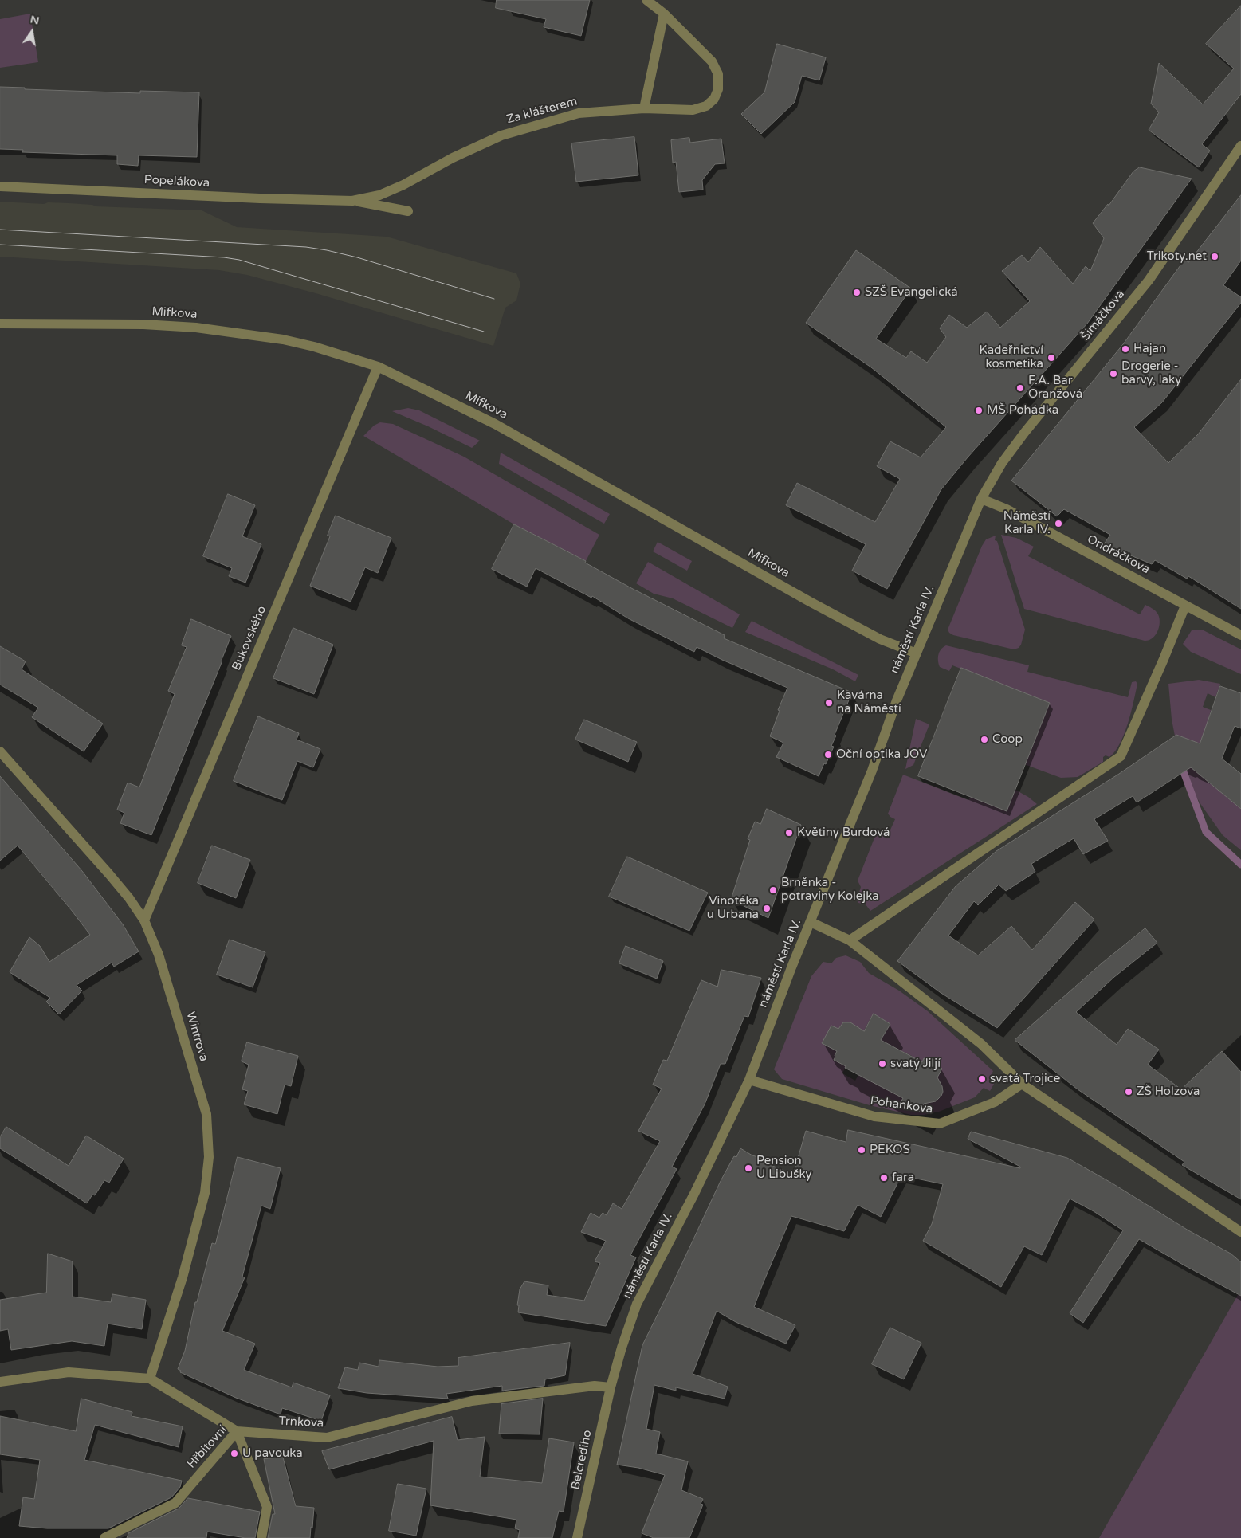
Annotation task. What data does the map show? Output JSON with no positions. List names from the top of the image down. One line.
{"streets":{"street":["Za klášterem","Popelákova","Mifkova","Šimáčkova","Ondráčkova","náměstí Karla IV.","Bukovského","Wintrova","Pohankova","Trnkova","Hřbitovní","Belcrediho"]},"crossings":[["Za klášterem","Popelákova"],["Mifkova","náměstí Karla IV."],["Mifkova","Bukovského"],["Šimáčkova","Ondráčkova"],["Šimáčkova","náměstí Karla IV."],["Ondráčkova","náměstí Karla IV."],["náměstí Karla IV.","Pohankova"],["náměstí Karla IV.","Trnkova"],["náměstí Karla IV.","Belcrediho"],["Bukovského","Wintrova"],["Wintrova","Trnkova"],["Trnkova","Hřbitovní"],["Trnkova","Belcrediho"]],"places":["Trikoty.net","SZŠ Evangelická","Hajan","Kadeřnictví kosmetika","Drogerie - barvy, laky","F.A. Bar Oranžová","MŠ Pohádka","Náměstí Karla IV.","Kavárna na Náměstí","Coop","Oční optika JOV","Květiny Burdová","Brněnka - potraviny Kolejka","Vinotéka u Urbana","svatý Jiljí","svatá Trojice","ZŠ Holzova","PEKOS","Pension U Libušky","fara","U pavouka"],"north":"top"}
